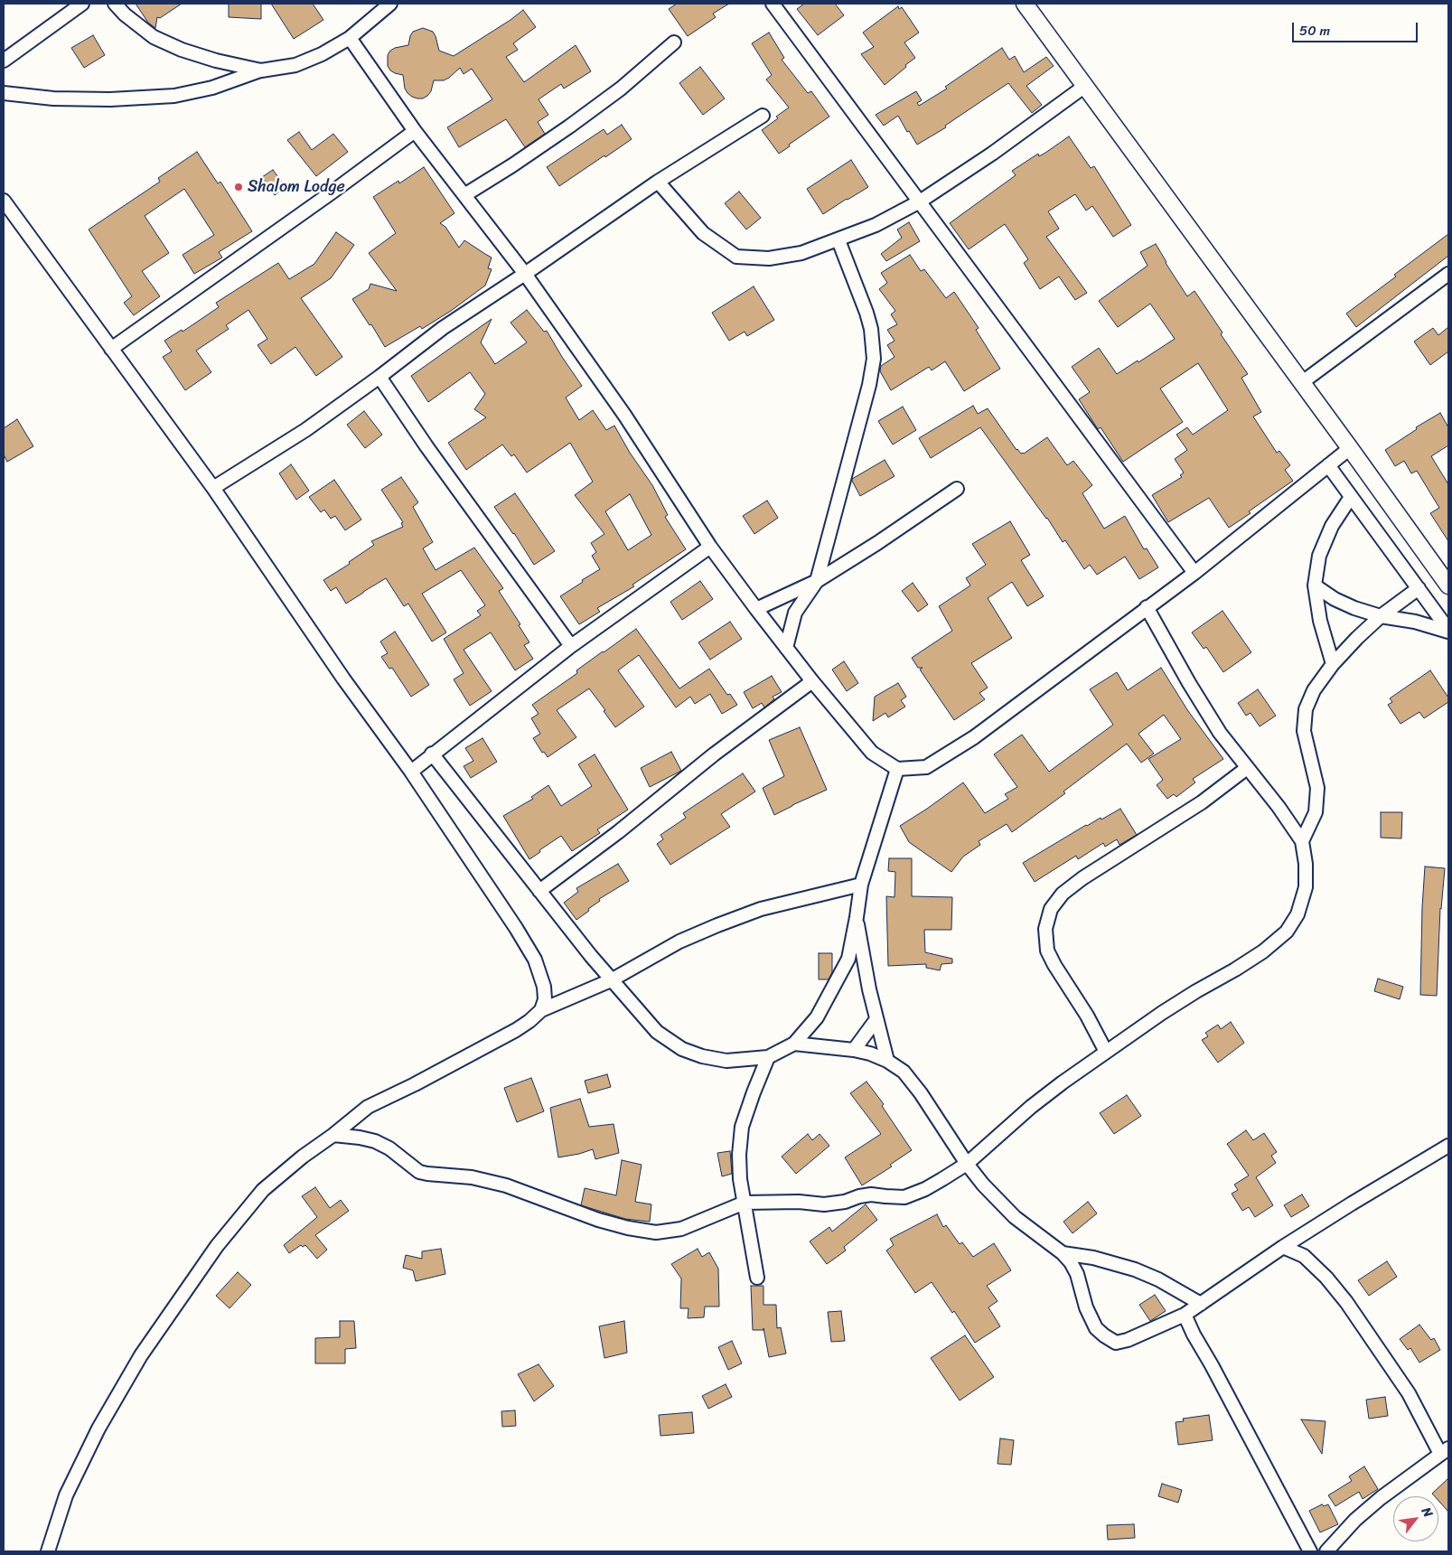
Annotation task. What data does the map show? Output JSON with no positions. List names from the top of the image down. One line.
{"places":["Shalom Lodge"],"scale_bar":"50 m","north":"top right"}
